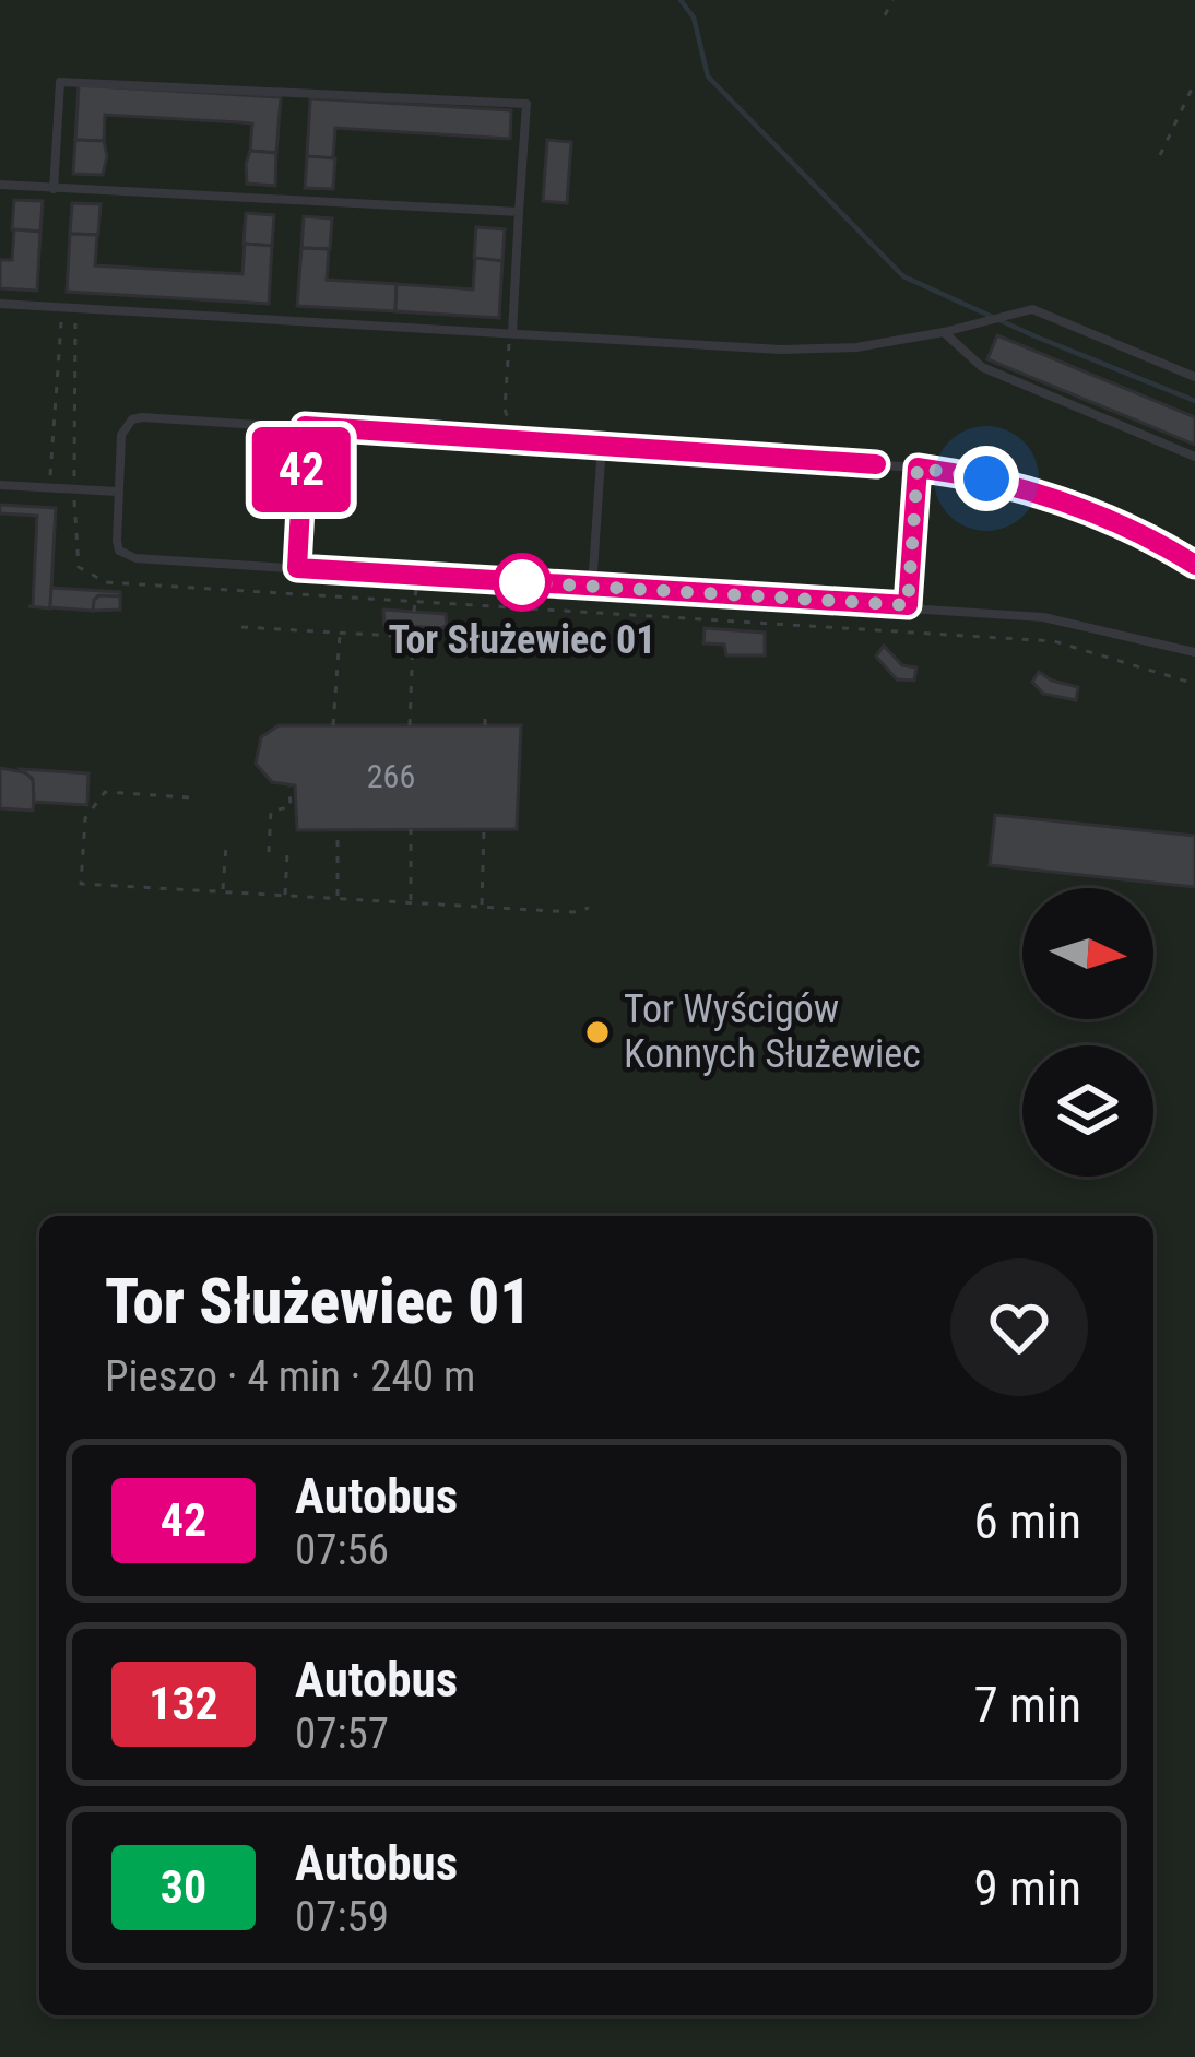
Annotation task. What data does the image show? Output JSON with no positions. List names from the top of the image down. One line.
{"places":["Tor Służewiec 01","Tor Wyścigów Konnych Służewiec"],"lines":["bus line 42"],"house_numbers":["266"],"north":"right","page":{"on_map":"42","heading":["Tor Służewiec 01","Pieszo · 4 min · 240 m"],"list":[{"mark":"42","name":"Autobus","note":"07:56","value":"6 min"},{"mark":"132","name":"Autobus","note":"07:57","value":"7 min"},{"mark":"30","name":"Autobus","note":"07:59","value":"9 min"}]}}
